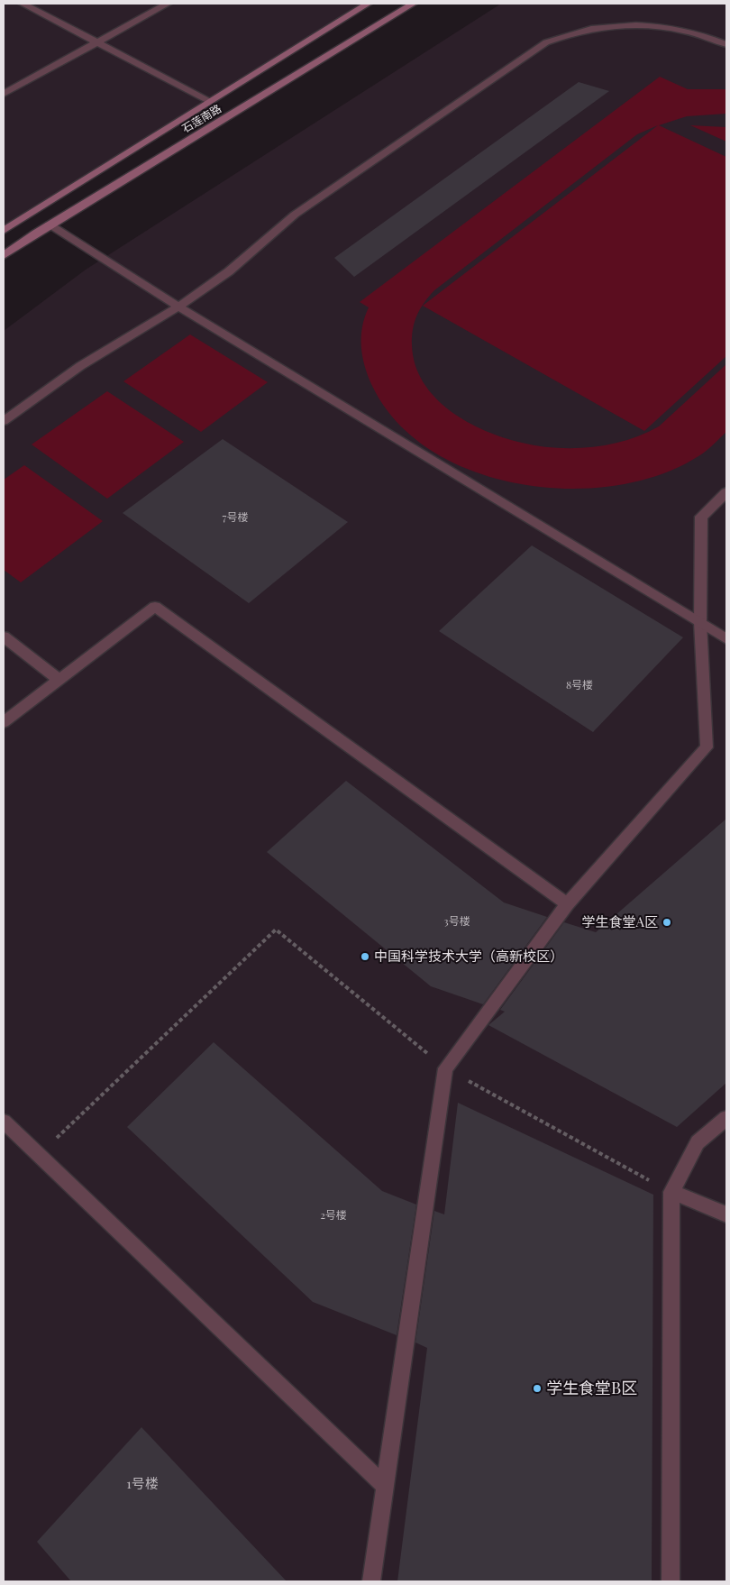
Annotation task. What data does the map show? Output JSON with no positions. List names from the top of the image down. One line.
{"streets":{"street":["石莲南路"]},"places":["学生食堂A区","中国科学技术大学（高新校区）","学生食堂B区"],"house_numbers":["7号楼","8号楼","3号楼","2号楼","1号楼"]}
